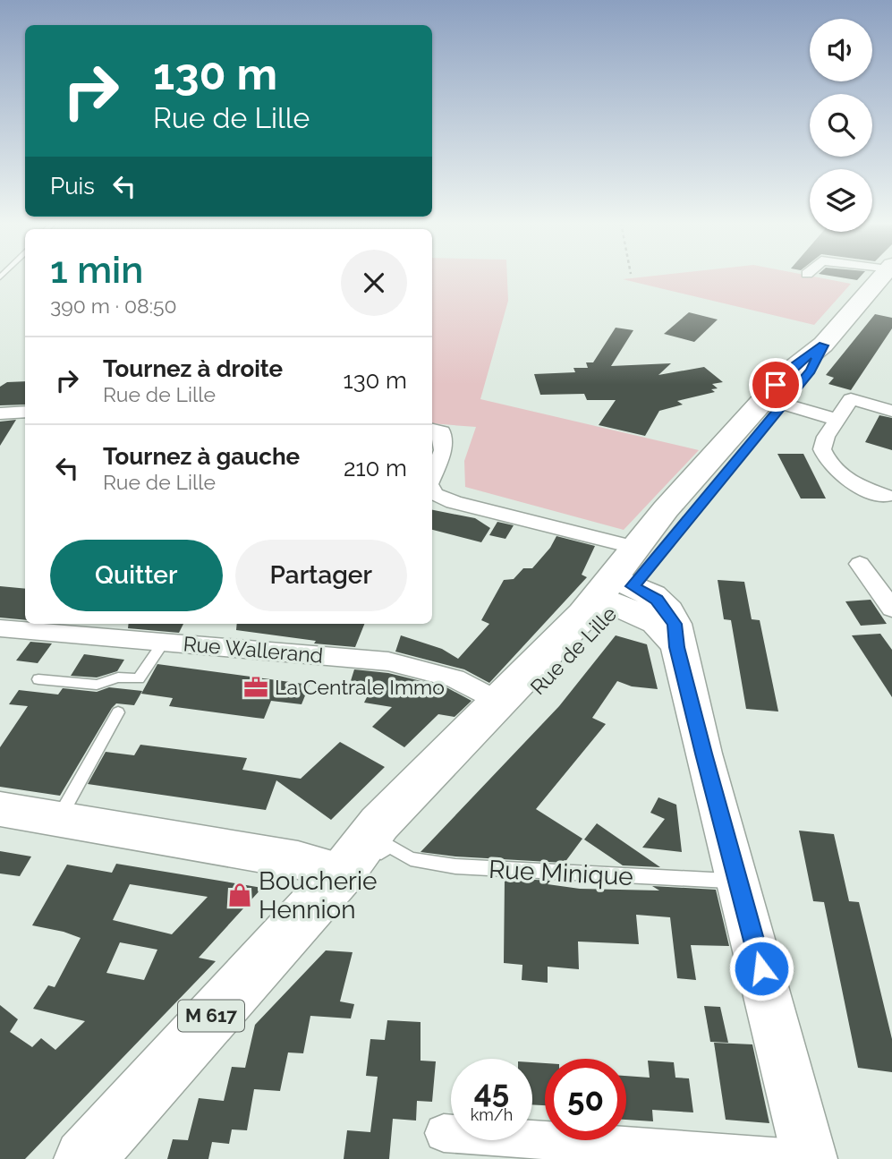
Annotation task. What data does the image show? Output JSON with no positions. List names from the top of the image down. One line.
{"streets":{"main road":["Rue de Lille","M 617"],"street":["Rue Wallerand"],"lane":["Rue Minique"]},"crossings":[["Rue Wallerand","Rue de Lille"],["Rue de Lille","Rue Minique"]],"places":{"office":["La Centrale Immo"],"shop":["Boucherie Hennion"]},"page":{"turn":["130 m","Rue de Lille"],"then":"Puis","heading":["1 min","390 m · 08:50"],"list":[{"name":"Tournez à droite","note":"Rue de Lille","value":"130 m"},{"name":"Tournez à gauche","note":"Rue de Lille","value":"210 m"}],"buttons":["Quitter","Partager"],"speed":"45 km/h","limit":"50"}}
